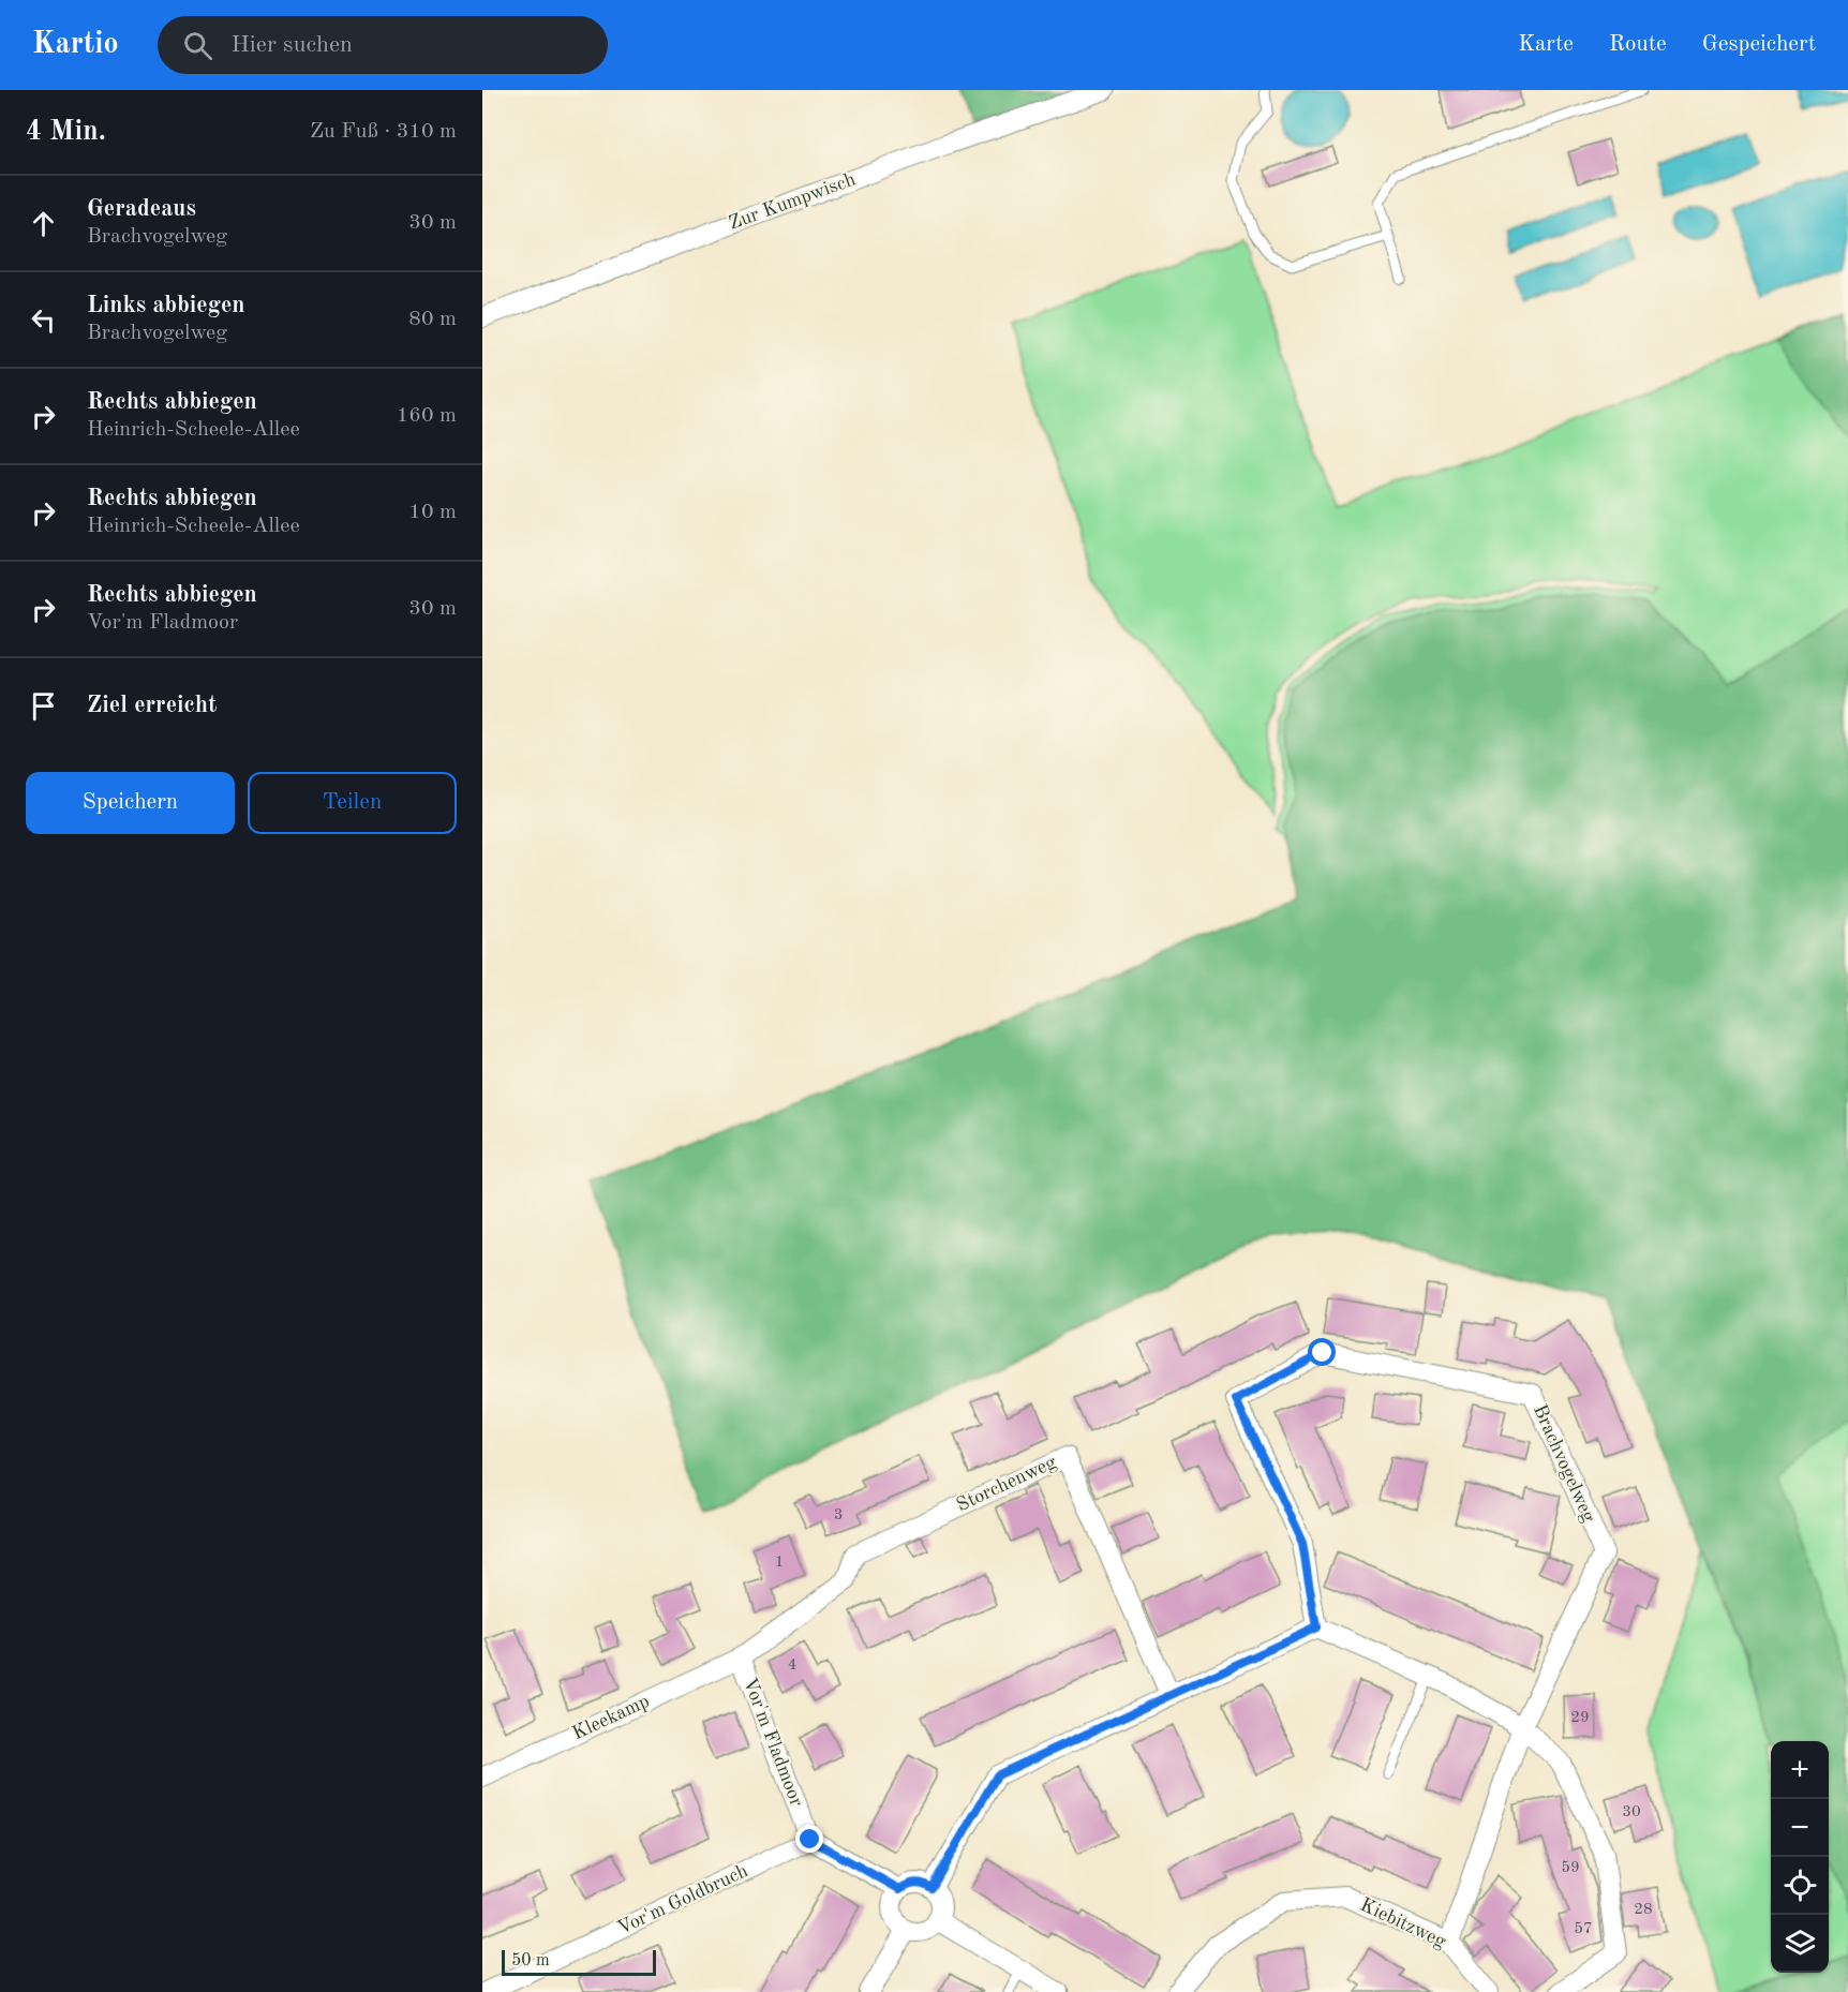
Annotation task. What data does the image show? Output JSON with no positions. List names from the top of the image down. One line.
{"streets":{"street":["Zur Kumpwisch","Brachvogelweg","Storchenweg","Kleekamp","Vor'm Fladmoor","Vor'm Goldbruch","Kiebitzweg"]},"crossings":[["Brachvogelweg","Kiebitzweg"],["Storchenweg","Kleekamp"],["Storchenweg","Vor'm Fladmoor"],["Kleekamp","Vor'm Fladmoor"],["Vor'm Fladmoor","Vor'm Goldbruch"]],"house_numbers":["3","1","4","29","30","59","28","57"],"scale_bar":"50 m","page":{"header":"Kartio","search":"Hier suchen","nav":["Karte","Route","Gespeichert"],"heading":["4 Min.","Zu Fuß · 310 m"],"list":[["Geradeaus","Brachvogelweg","30 m"],["Links abbiegen","Brachvogelweg","80 m"],["Rechts abbiegen","Heinrich-Scheele-Allee","160 m"],["Rechts abbiegen","Heinrich-Scheele-Allee","10 m"],["Rechts abbiegen","Vor'm Fladmoor","30 m"],"Ziel erreicht"],"buttons":["Speichern","Teilen"],"map_buttons":["+","−"],"scale":"50 m"}}
